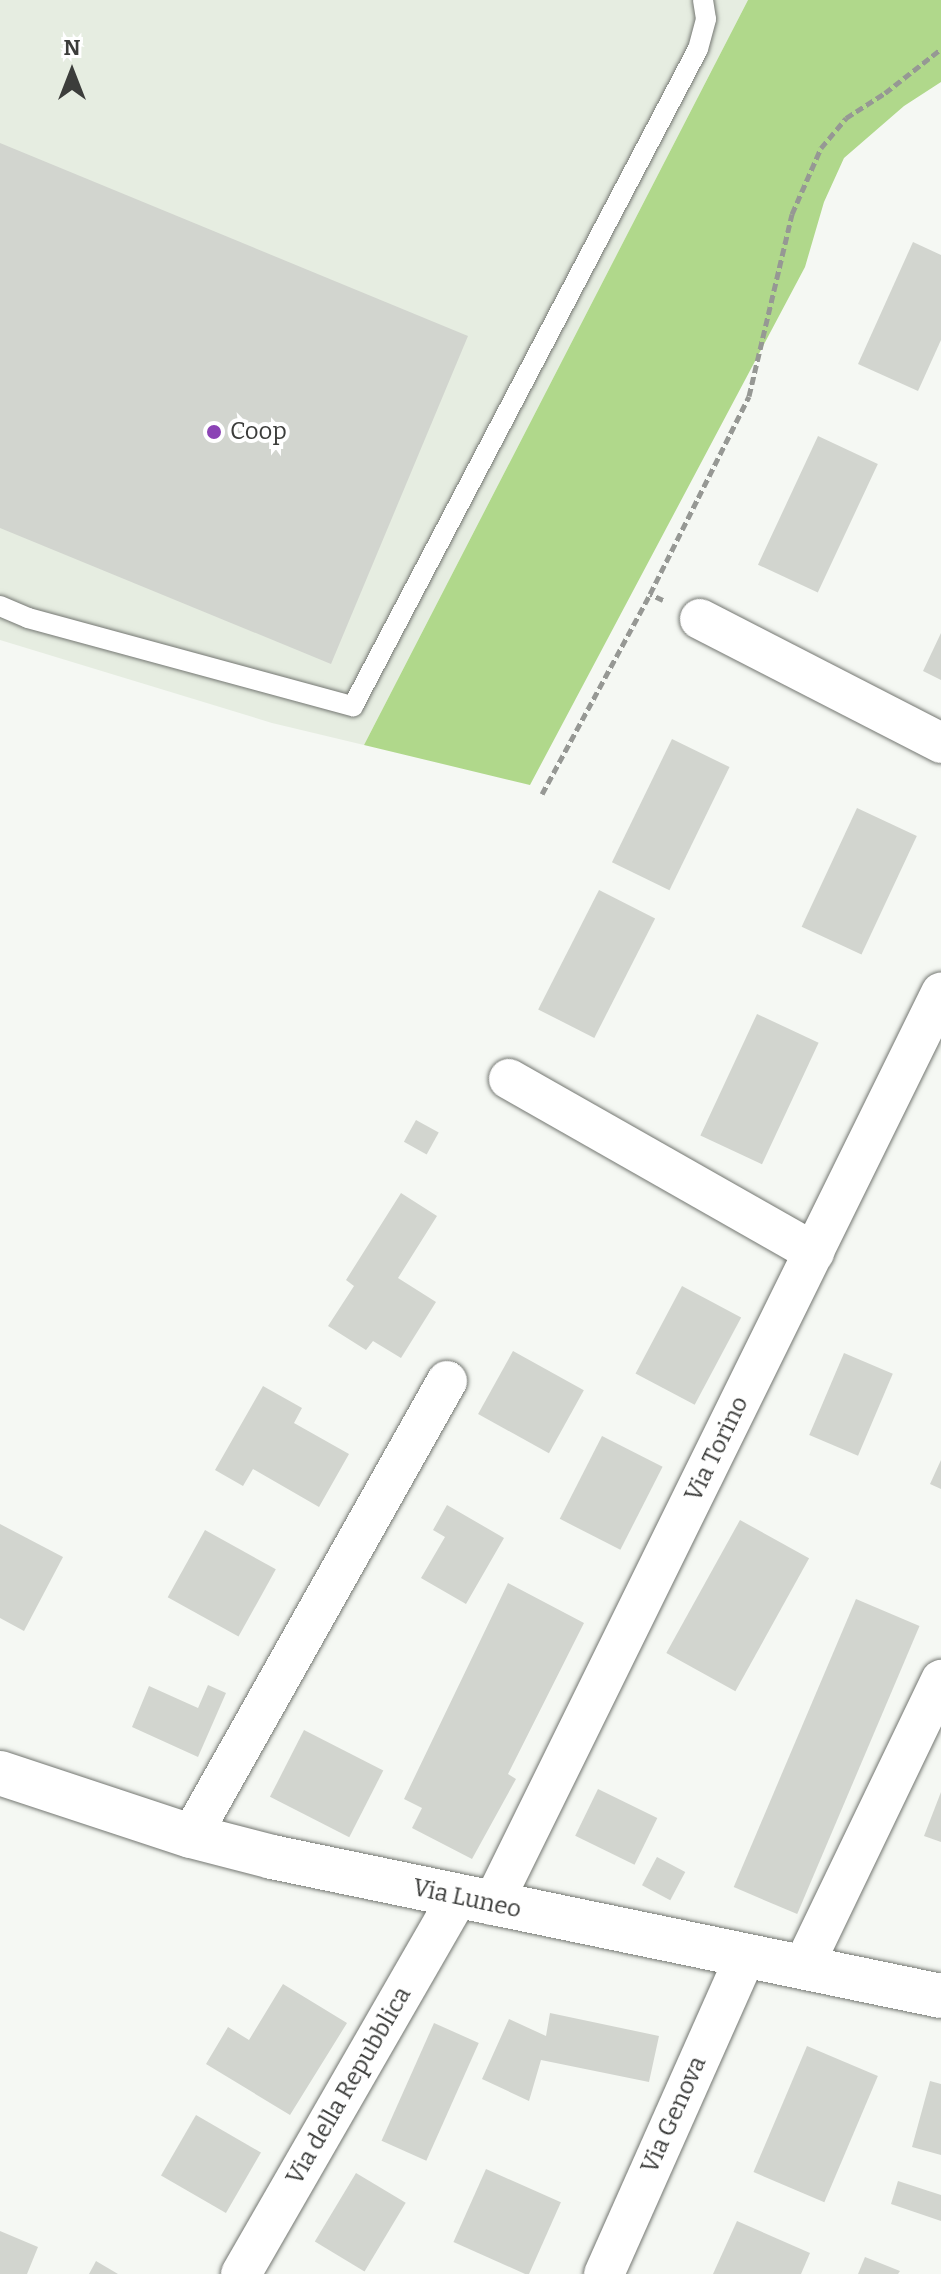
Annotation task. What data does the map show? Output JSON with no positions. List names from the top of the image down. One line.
{"streets":{"street":["Via Torino","Via Luneo","Via della Repubblica","Via Genova"]},"crossings":[["Via Torino","Via Luneo"],["Via Torino","Via della Repubblica"],["Via Luneo","Via della Repubblica"],["Via Luneo","Via Genova"]],"places":["Coop"],"north":"top"}
